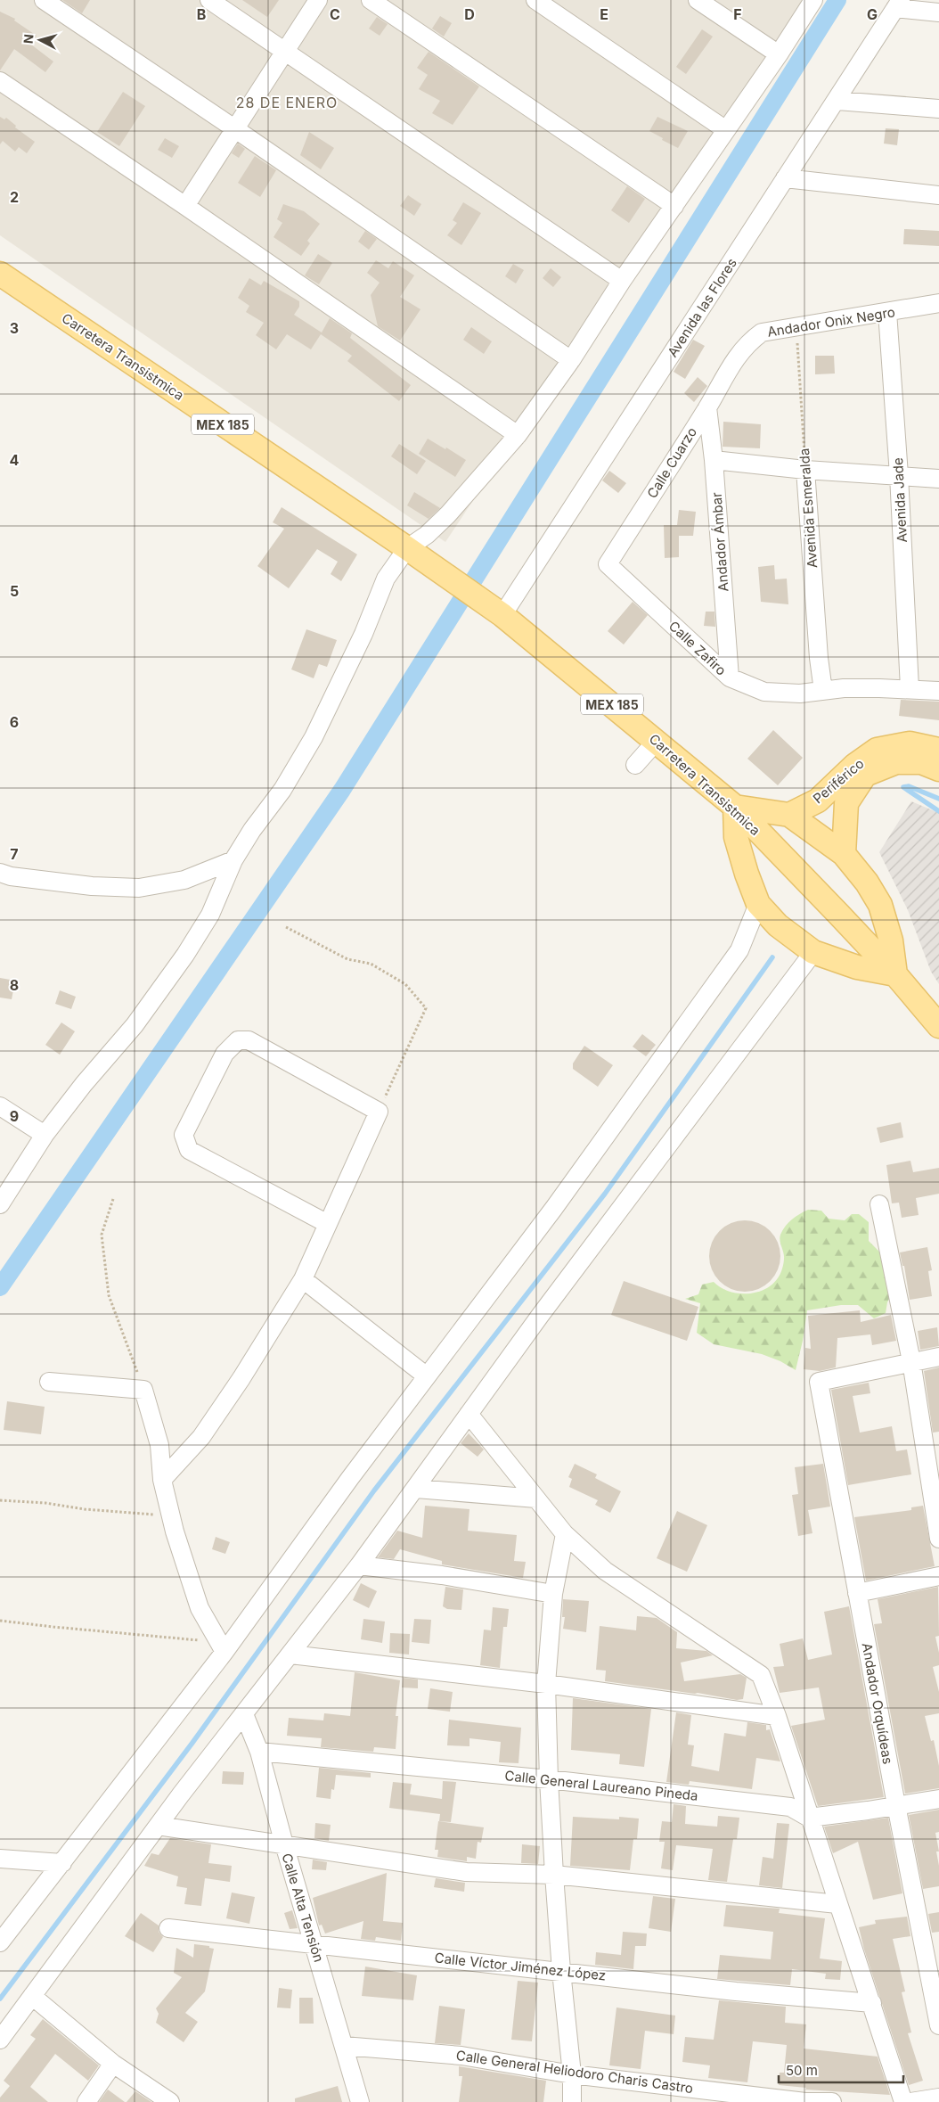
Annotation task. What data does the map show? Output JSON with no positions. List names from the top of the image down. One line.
{"streets":{"main road":["Carretera Transistmica","MEX 185","Periférico"],"street":["Avenida las Flores","Andador Onix Negro","Calle Cuarzo","Avenida Jade","Avenida Esmeralda","Andador Ámbar","Calle Zafiro","Andador Orquídeas","Calle General Laureano Pineda","Calle Alta Tensión","Calle Víctor Jiménez López","Calle General Heliodoro Charis Castro"]},"crossings":[["Avenida las Flores","Carretera Transistmica"],["Andador Onix Negro","Calle Cuarzo"],["Andador Onix Negro","Avenida Jade"],["Andador Onix Negro","Avenida Esmeralda"],["Calle Cuarzo","Andador Ámbar"],["Calle Cuarzo","Calle Zafiro"],["Avenida Jade","Calle Zafiro"],["Avenida Esmeralda","Calle Zafiro"],["Andador Ámbar","Calle Zafiro"],["Calle General Laureano Pineda","Calle Alta Tensión"],["Calle Alta Tensión","Calle Víctor Jiménez López"],["Calle Alta Tensión","Calle General Heliodoro Charis Castro"]],"districts":["28 DE ENERO"],"scale_bar":"50 m","north":"left","grid":{"columns":["B","C","D","E","F","G"],"rows":["2","3","4","5","6","7","8","9"]}}
